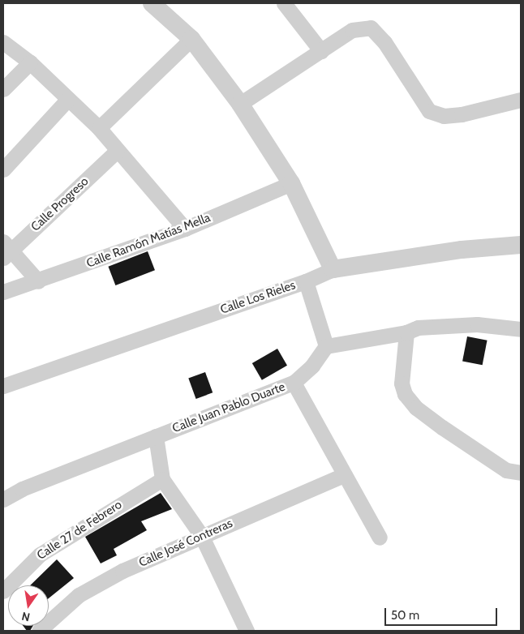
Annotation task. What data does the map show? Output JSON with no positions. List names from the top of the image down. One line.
{"streets":{"street":["Calle Progreso","Calle Ramón Matías Mella","Calle Los Rieles","Calle Juan Pablo Duarte","Calle 27 de Febrero","Calle José Contreras"]},"scale_bar":"50 m","north":"bottom"}
